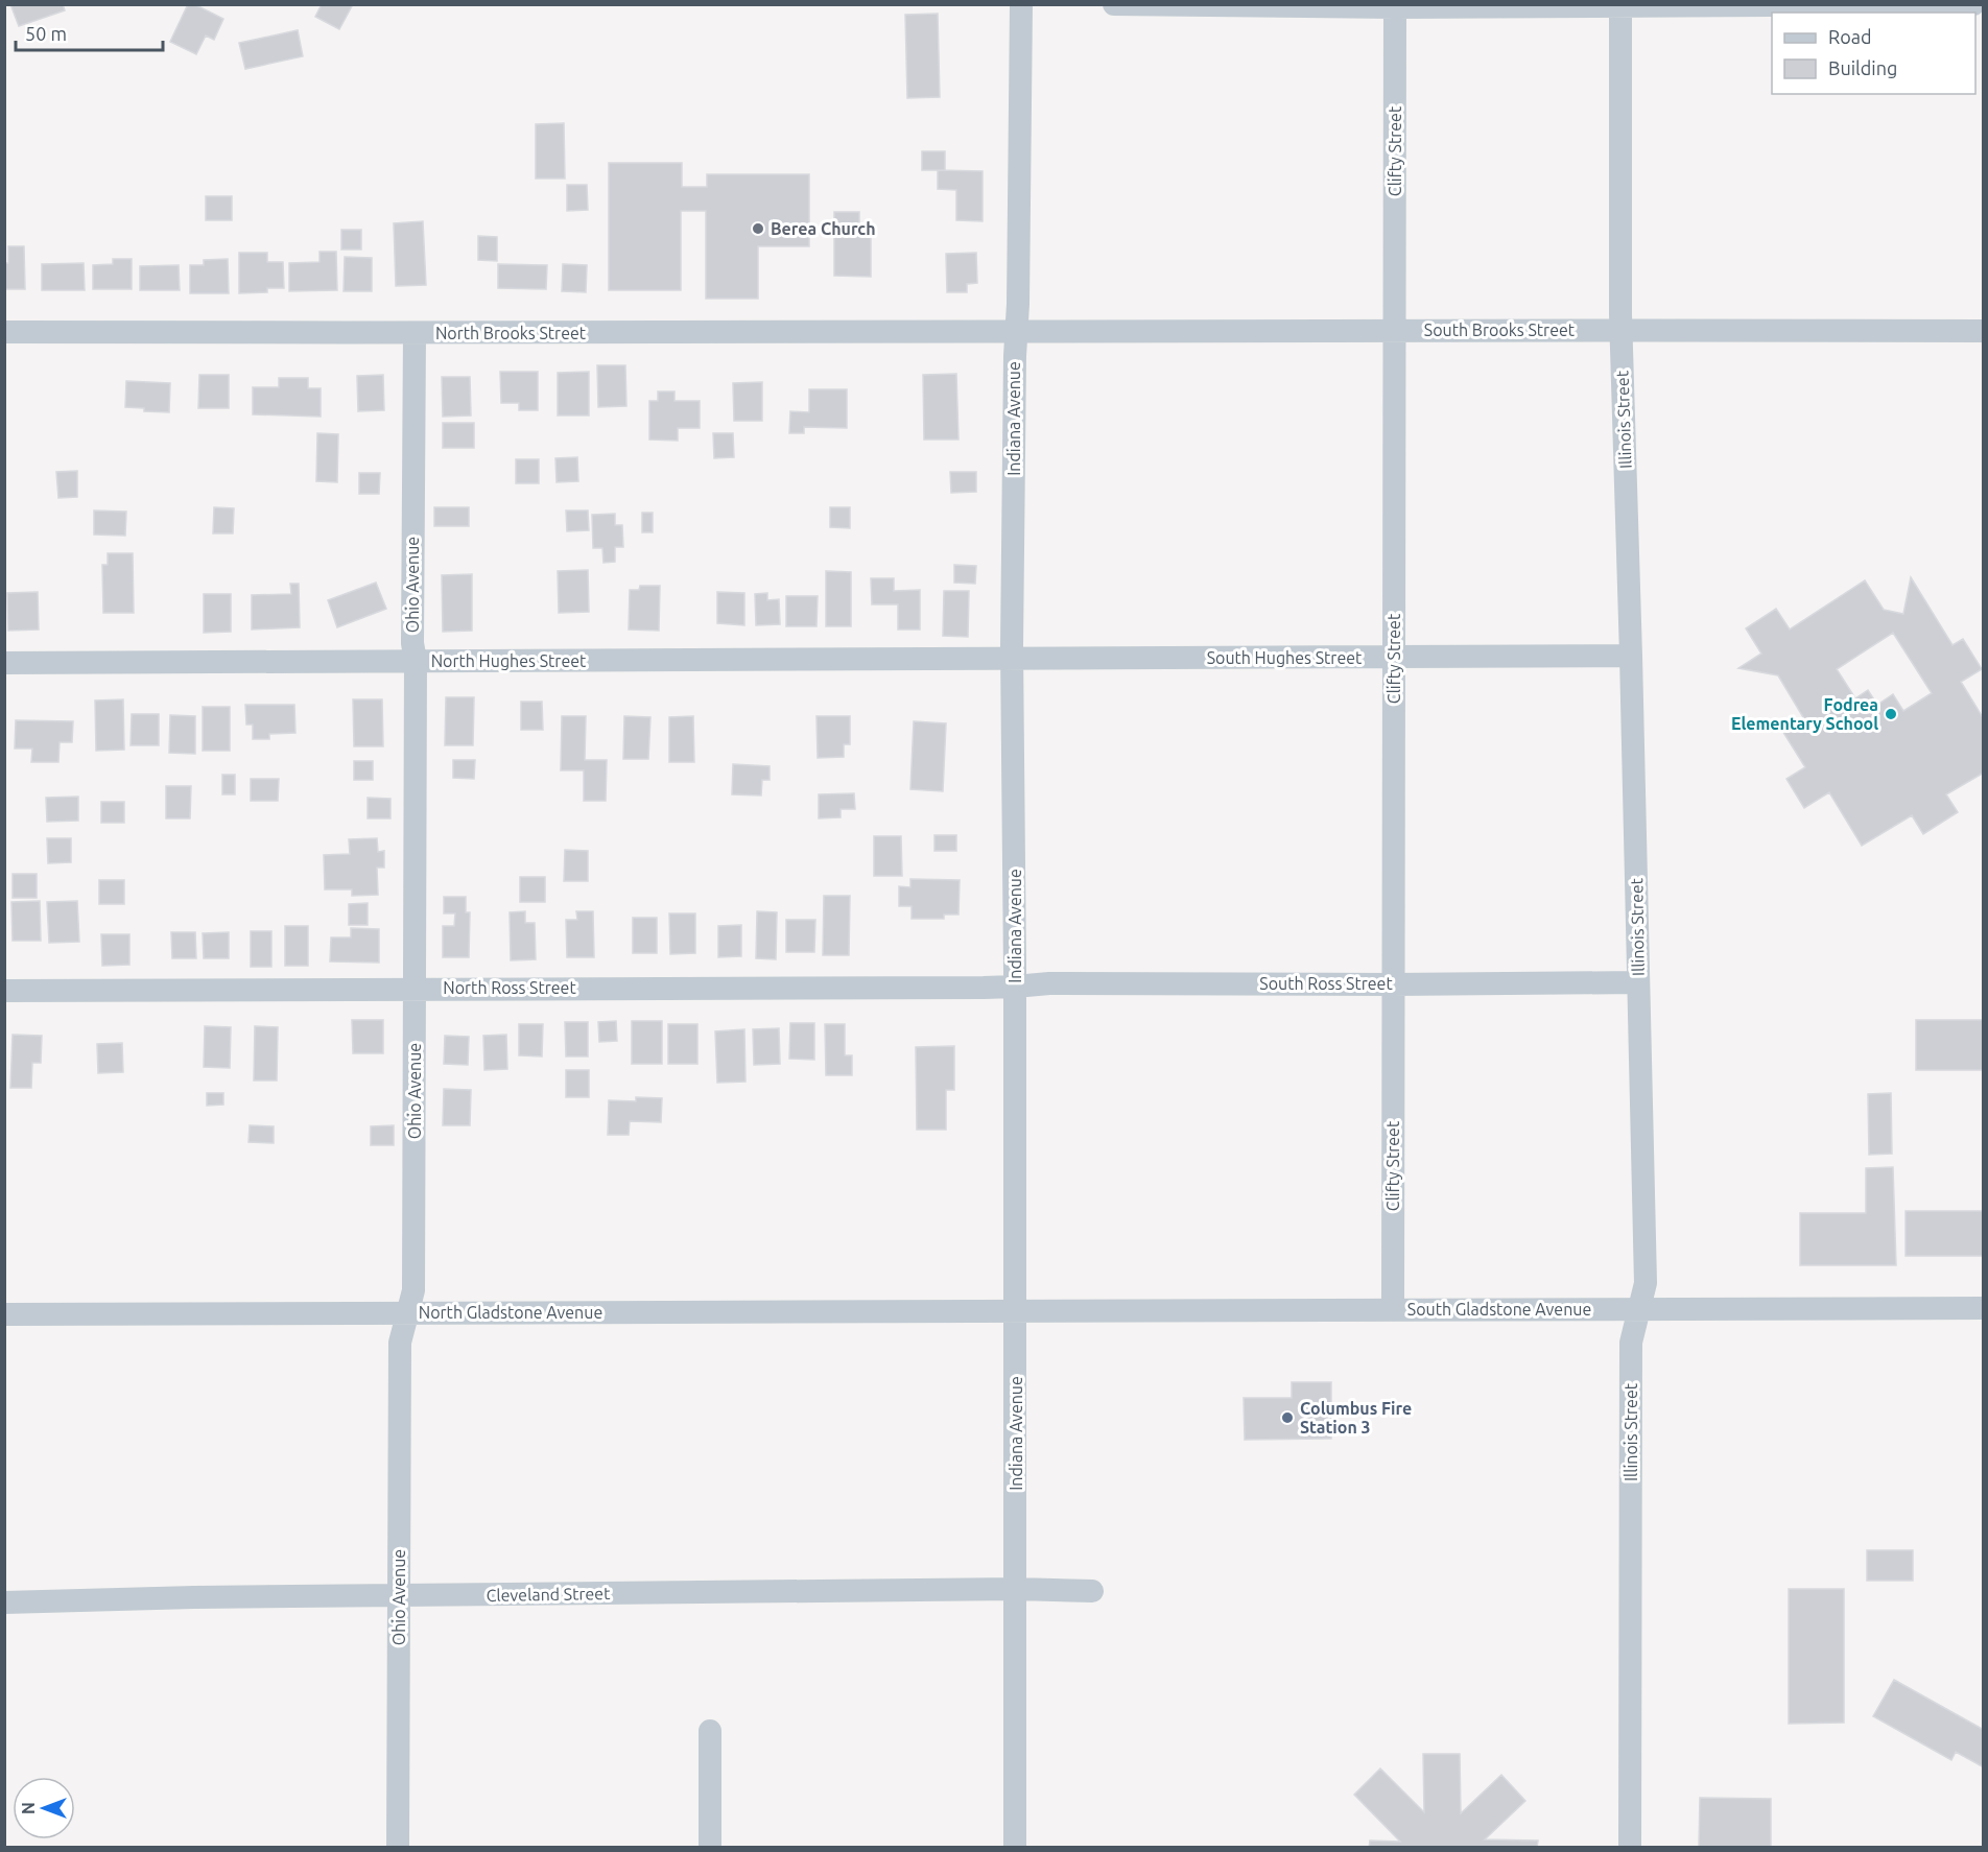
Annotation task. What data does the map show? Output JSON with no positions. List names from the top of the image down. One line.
{"streets":{"street":["Clifty Street","South Brooks Street","North Brooks Street","Indiana Avenue","Illinois Street","Ohio Avenue","South Hughes Street","North Hughes Street","South Ross Street","North Ross Street","South Gladstone Avenue","North Gladstone Avenue","Cleveland Street"]},"crossings":[["Clifty Street","South Brooks Street"],["Clifty Street","South Hughes Street"],["Clifty Street","South Ross Street"],["Clifty Street","South Gladstone Avenue"],["South Brooks Street","North Brooks Street"],["South Brooks Street","Indiana Avenue"],["South Brooks Street","Illinois Street"],["North Brooks Street","Indiana Avenue"],["North Brooks Street","Ohio Avenue"],["Indiana Avenue","South Hughes Street"],["Indiana Avenue","North Hughes Street"],["Indiana Avenue","South Ross Street"],["Indiana Avenue","North Ross Street"],["Indiana Avenue","South Gladstone Avenue"],["Indiana Avenue","North Gladstone Avenue"],["Indiana Avenue","Cleveland Street"],["Illinois Street","South Hughes Street"],["Illinois Street","South Ross Street"],["Illinois Street","South Gladstone Avenue"],["Ohio Avenue","North Hughes Street"],["Ohio Avenue","North Ross Street"],["Ohio Avenue","North Gladstone Avenue"],["Ohio Avenue","Cleveland Street"],["South Hughes Street","North Hughes Street"],["South Ross Street","North Ross Street"],["South Gladstone Avenue","North Gladstone Avenue"]],"places":["Berea Church","Fodrea Elementary School","Columbus Fire Station 3"],"legend":["Road","Building"],"scale_bar":"50 m","north":"left"}
